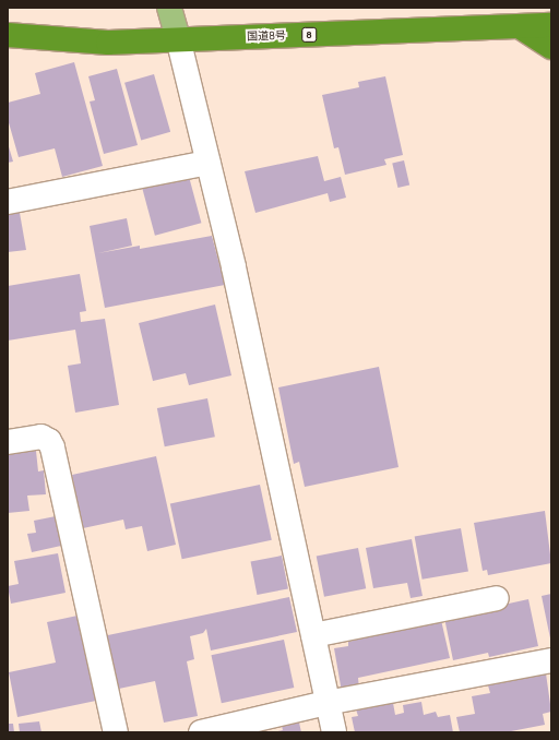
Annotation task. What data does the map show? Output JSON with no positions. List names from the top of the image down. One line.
{"streets":{"highway":["8","国道8号"]}}
